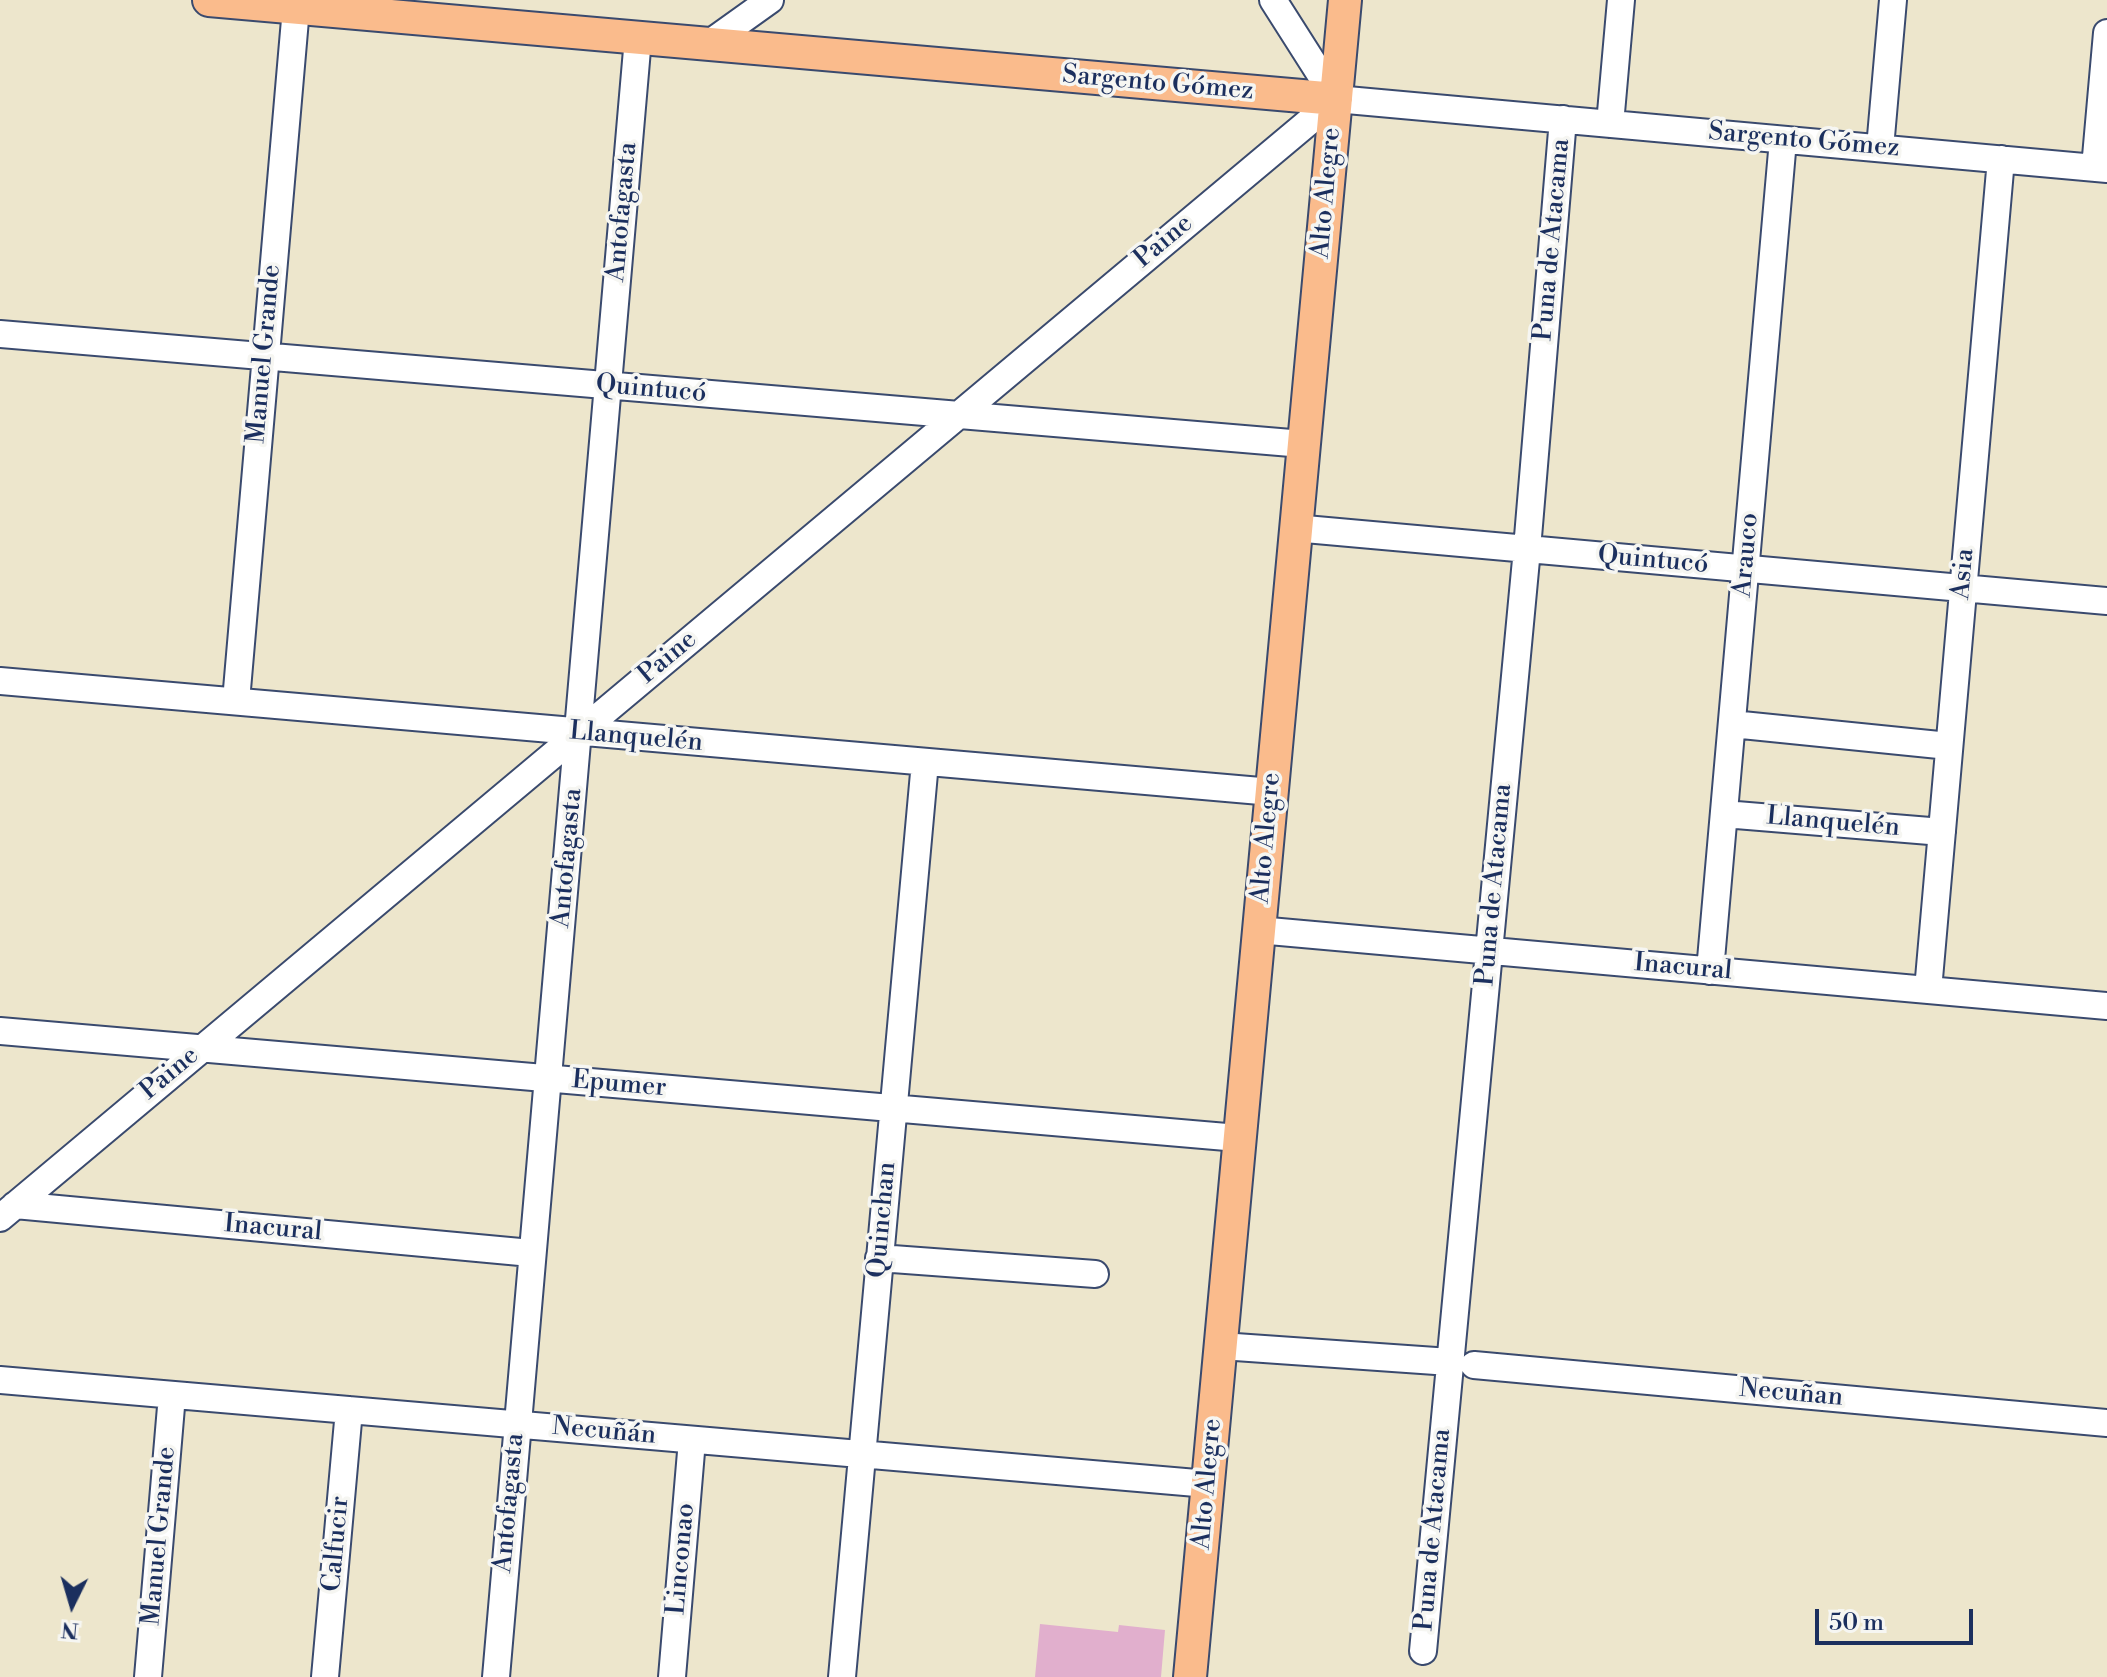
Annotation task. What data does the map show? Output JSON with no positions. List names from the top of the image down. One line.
{"streets":{"main road":["Sargento Gómez","Alto Alegre"],"street":["Antofagasta","Puna de Atacama","Paine","Manuel Grande","Quintucó","Arauco","Asia","Llanquelén","Inacural","Epumer","Quinchan","Necuñan","Necuñán","Calfucir","Linconao"]},"crossings":[["Sargento Gómez","Alto Alegre"],["Sargento Gómez","Antofagasta"],["Sargento Gómez","Puna de Atacama"],["Sargento Gómez","Paine"],["Sargento Gómez","Manuel Grande"],["Sargento Gómez","Arauco"],["Sargento Gómez","Asia"],["Alto Alegre","Paine"],["Alto Alegre","Quintucó"],["Alto Alegre","Llanquelén"],["Alto Alegre","Inacural"],["Alto Alegre","Epumer"],["Alto Alegre","Necuñan"],["Alto Alegre","Necuñán"],["Antofagasta","Paine"],["Antofagasta","Quintucó"],["Antofagasta","Llanquelén"],["Antofagasta","Inacural"],["Antofagasta","Epumer"],["Antofagasta","Necuñán"],["Puna de Atacama","Quintucó"],["Puna de Atacama","Inacural"],["Puna de Atacama","Necuñan"],["Paine","Quintucó"],["Paine","Llanquelén"],["Paine","Inacural"],["Paine","Epumer"],["Manuel Grande","Quintucó"],["Manuel Grande","Llanquelén"],["Manuel Grande","Necuñán"],["Quintucó","Arauco"],["Quintucó","Asia"],["Arauco","Llanquelén"],["Arauco","Inacural"],["Asia","Llanquelén"],["Asia","Inacural"],["Llanquelén","Quinchan"],["Epumer","Quinchan"],["Quinchan","Necuñán"],["Necuñán","Calfucir"],["Necuñán","Linconao"]],"scale_bar":"50 m","north":"bottom"}
